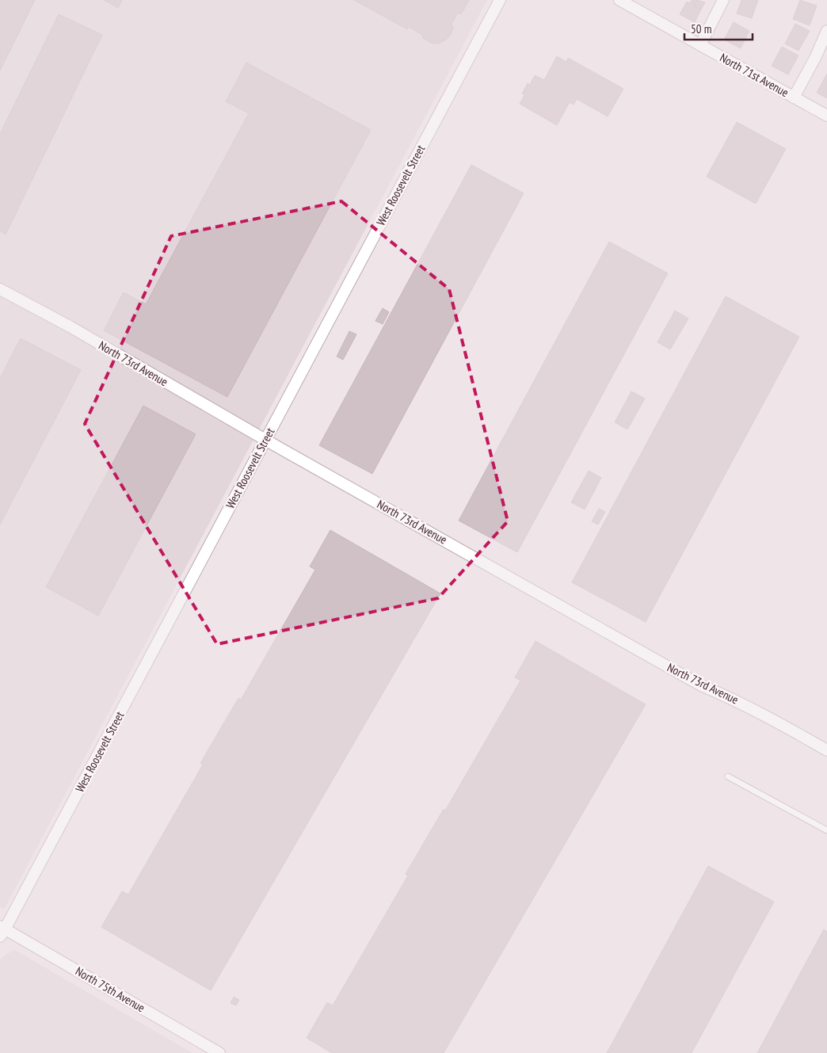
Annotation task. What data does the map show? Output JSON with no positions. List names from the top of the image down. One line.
{"streets":{"street":["North 71st Avenue","West Roosevelt Street","North 73rd Avenue","North 75th Avenue"]},"crossings":[["West Roosevelt Street","North 73rd Avenue"],["West Roosevelt Street","North 75th Avenue"]],"scale_bar":"50 m"}
